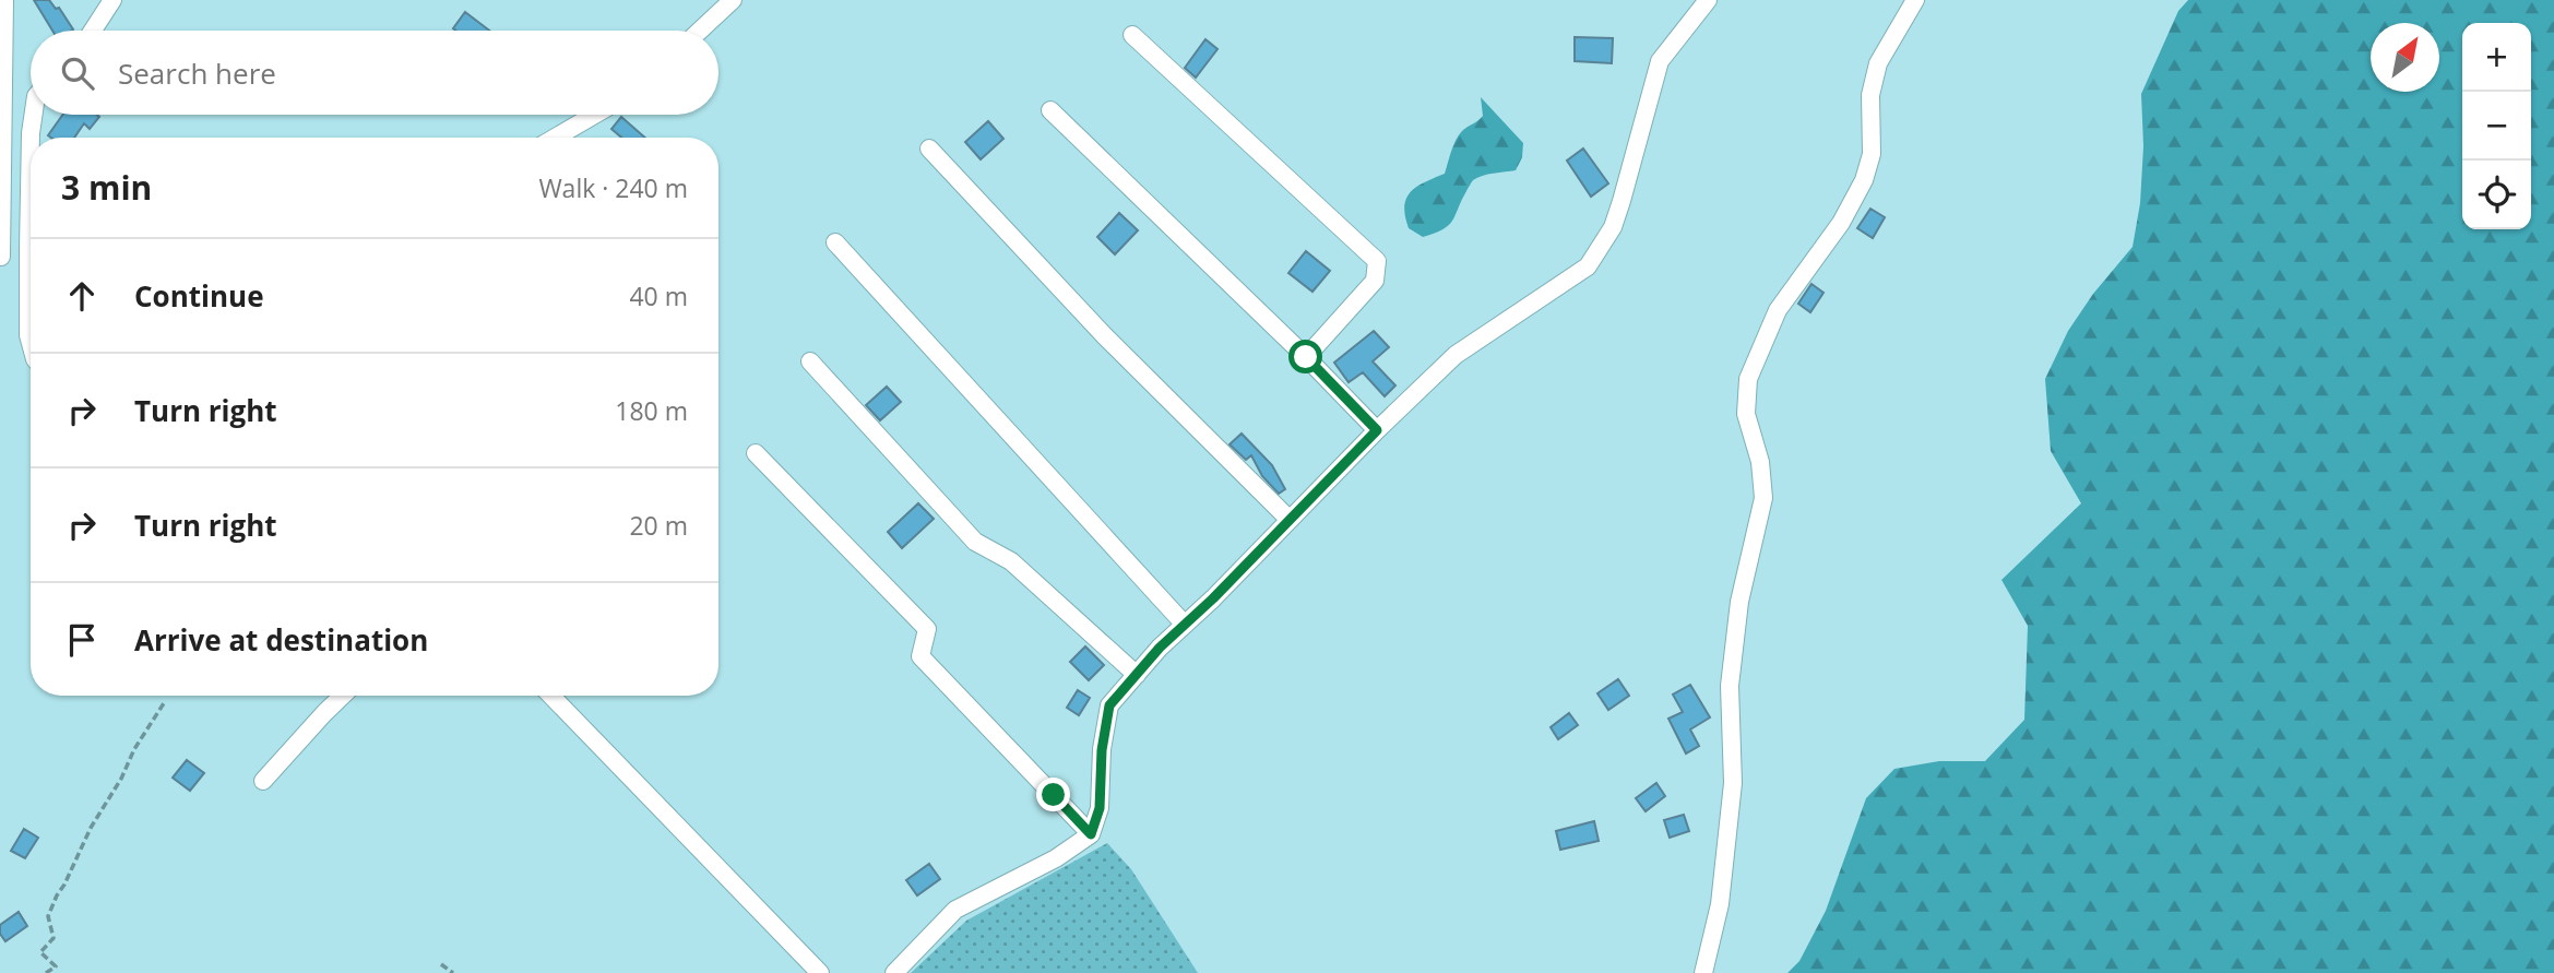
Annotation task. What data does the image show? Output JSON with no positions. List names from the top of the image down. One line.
{"north":"top right","page":{"map_buttons":["+","−"],"search":"Search here","heading":["3 min","Walk · 240 m"],"list":[["Continue","40 m"],["Turn right","180 m"],["Turn right","20 m"],"Arrive at destination"]}}
